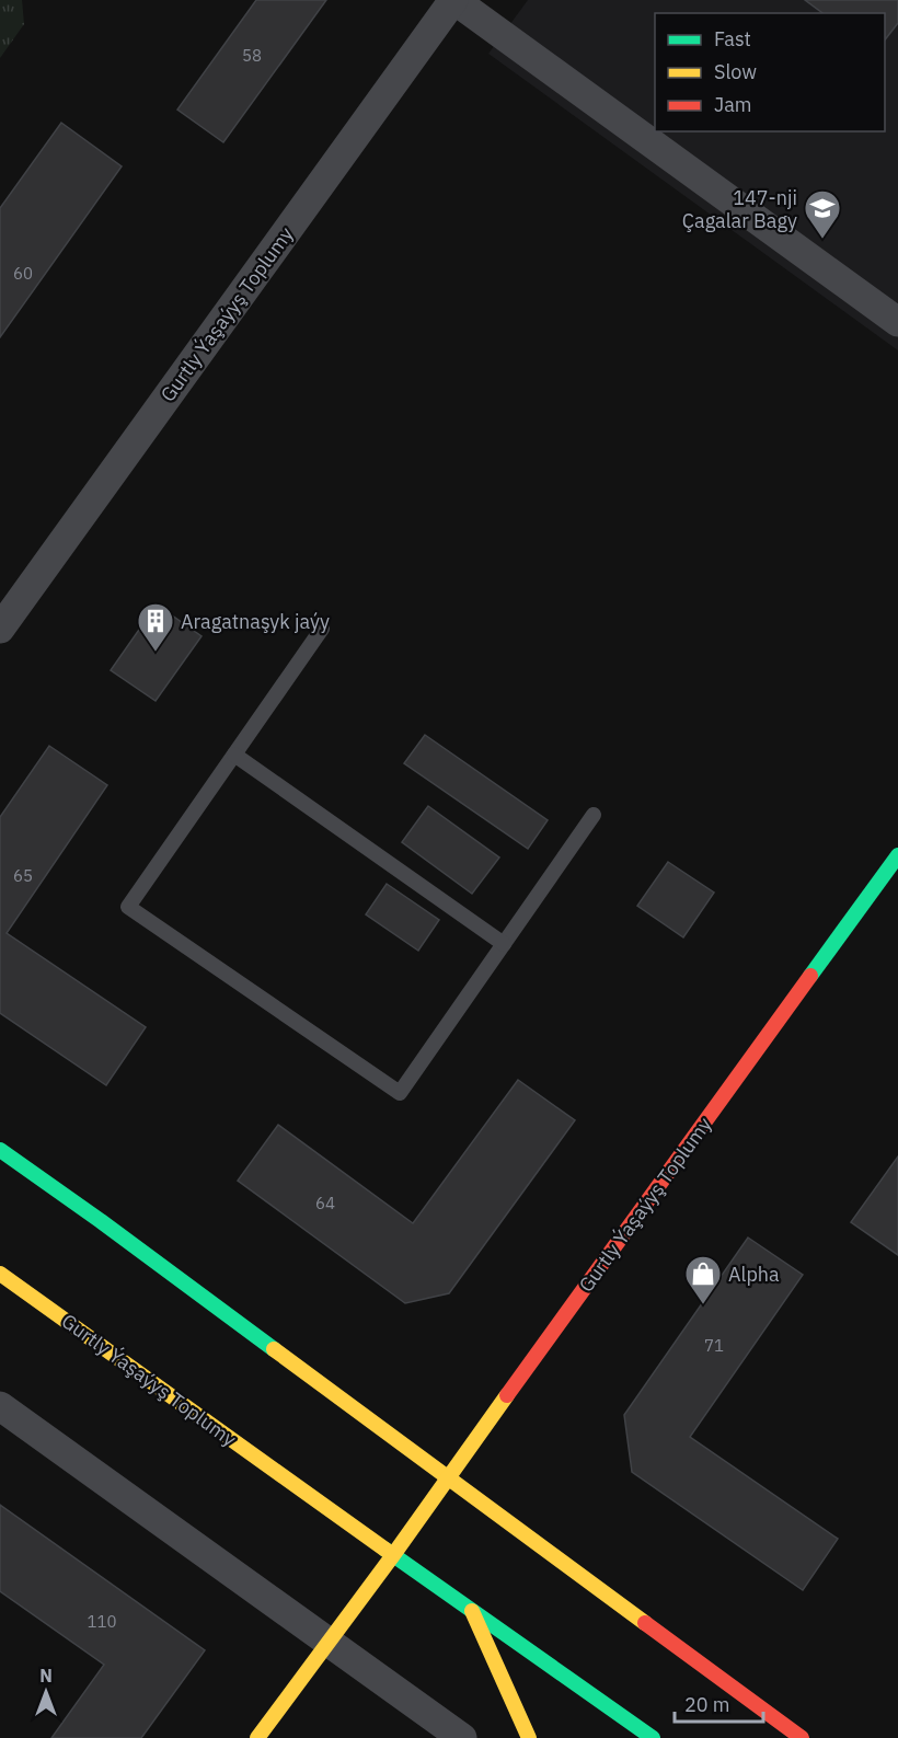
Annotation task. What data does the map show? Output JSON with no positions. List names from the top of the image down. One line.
{"streets":{"street":["Gurtly Ýaşaýyş Toplumy"]},"places":{"school or university":["147-nji Çagalar Bagy"],"building":["Aragatnaşyk jaýy"],"shop":["Alpha"]},"house_numbers":["58","60","65","64","71","110"],"legend":["Fast","Slow","Jam"],"scale_bar":"20 m","north":"top"}
